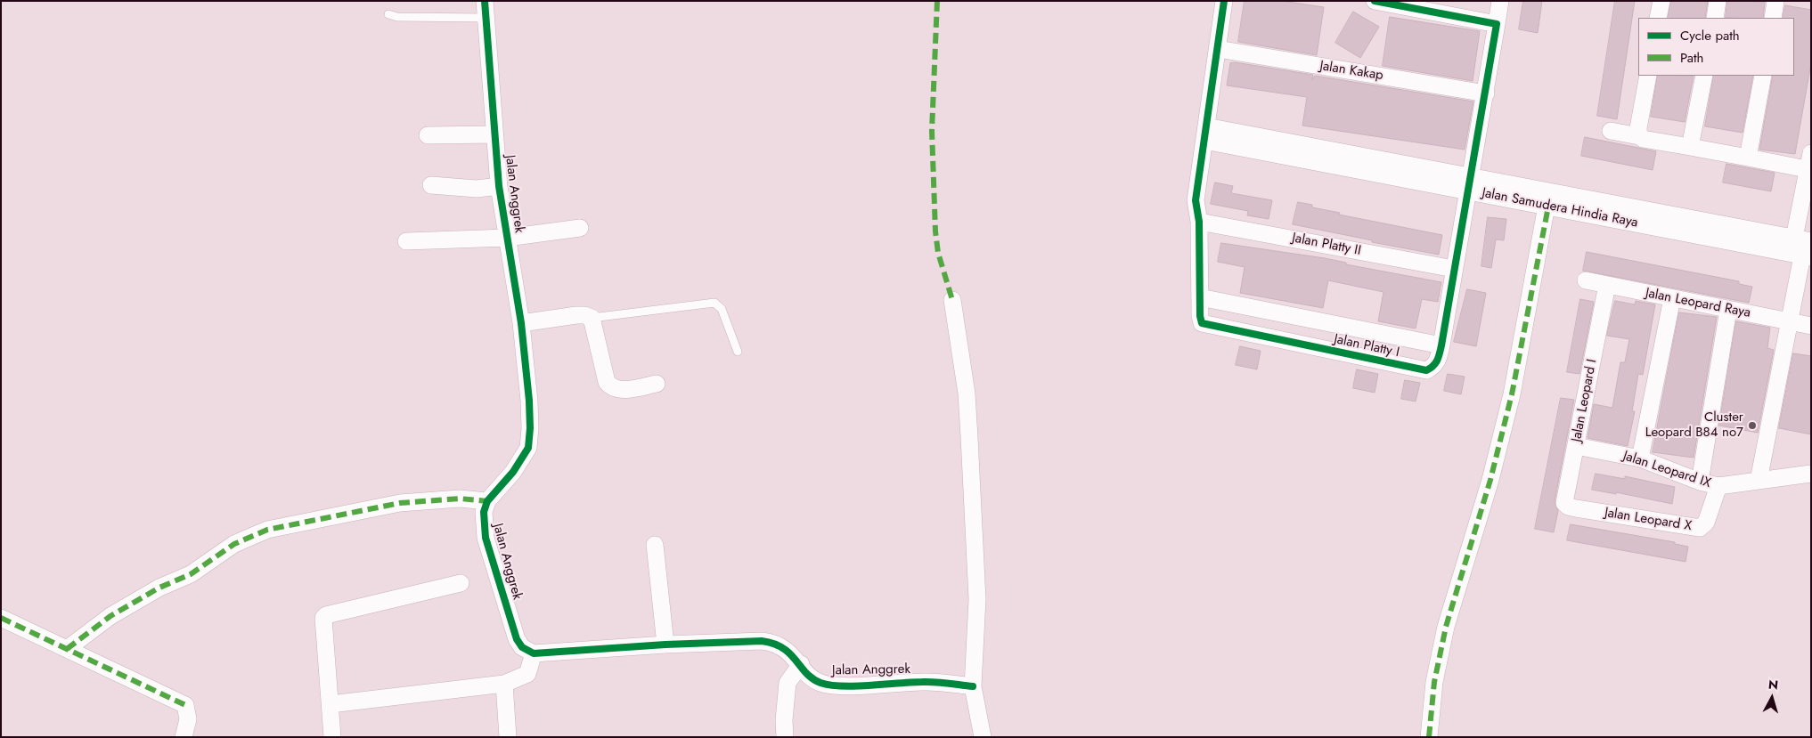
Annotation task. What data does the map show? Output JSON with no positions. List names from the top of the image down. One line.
{"streets":{"street":["Jalan Kakap","Jalan Anggrek","Jalan Samudera Hindia Raya","Jalan Platty II","Jalan Leopard Raya","Jalan Platty I","Jalan Leopard I","Jalan Leopard IX","Jalan Leopard X"]},"crossings":[["Jalan Kakap","Jalan Platty I"],["Jalan Samudera Hindia Raya","Jalan Platty I"],["Jalan Platty II","Jalan Platty I"],["Jalan Leopard Raya","Jalan Leopard I"],["Jalan Leopard I","Jalan Leopard IX"],["Jalan Leopard I","Jalan Leopard X"],["Jalan Leopard IX","Jalan Leopard X"]],"places":["Cluster Leopard B84 no7"],"legend":["Cycle path","Path"],"north":"top"}
